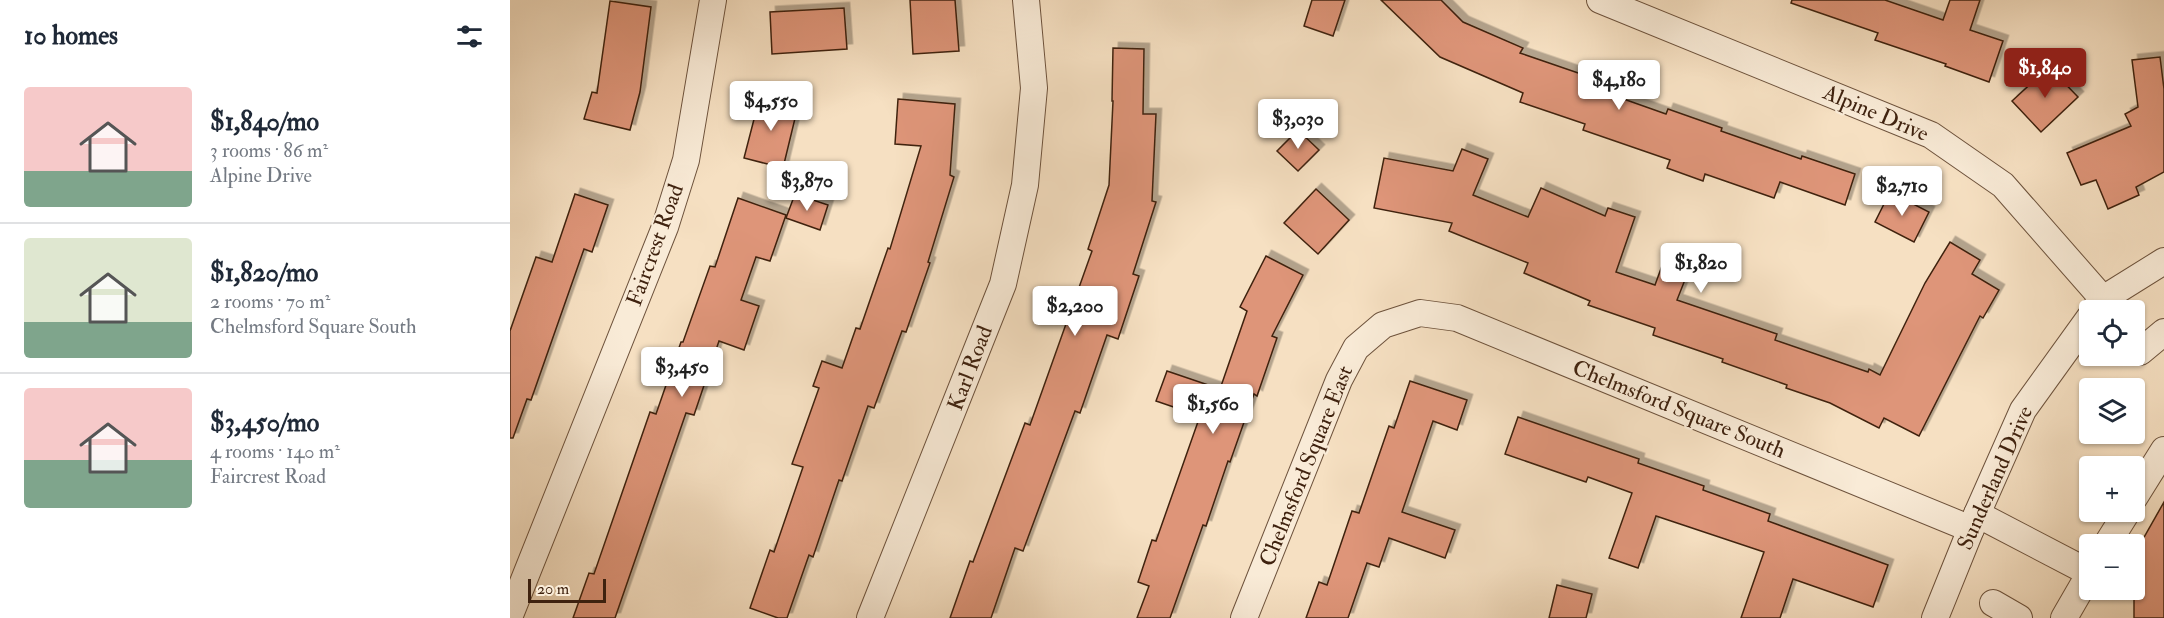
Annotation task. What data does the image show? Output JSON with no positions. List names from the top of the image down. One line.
{"streets":{"street":["Alpine Drive","Faircrest Road","Karl Road","Chelmsford Square South","Chelmsford Square East","Sunderland Drive"]},"crossings":[["Chelmsford Square South","Chelmsford Square East"],["Chelmsford Square South","Sunderland Drive"]],"scale_bar":"20 m","page":{"heading":"10 homes","price":["$1,840","$4,180","$4,550","$3,030","$3,870","$2,710","$1,820","$2,200","$3,450","$1,560"],"list":[{"name":"$1,840/mo","note":"3 rooms · 86 m² · Alpine Drive"},{"name":"$1,820/mo","note":"2 rooms · 70 m² · Chelmsford Square South"},{"name":"$3,450/mo","note":"4 rooms · 140 m² · Faircrest Road"}],"map_buttons":["+","−"],"scale":"20 m"}}
